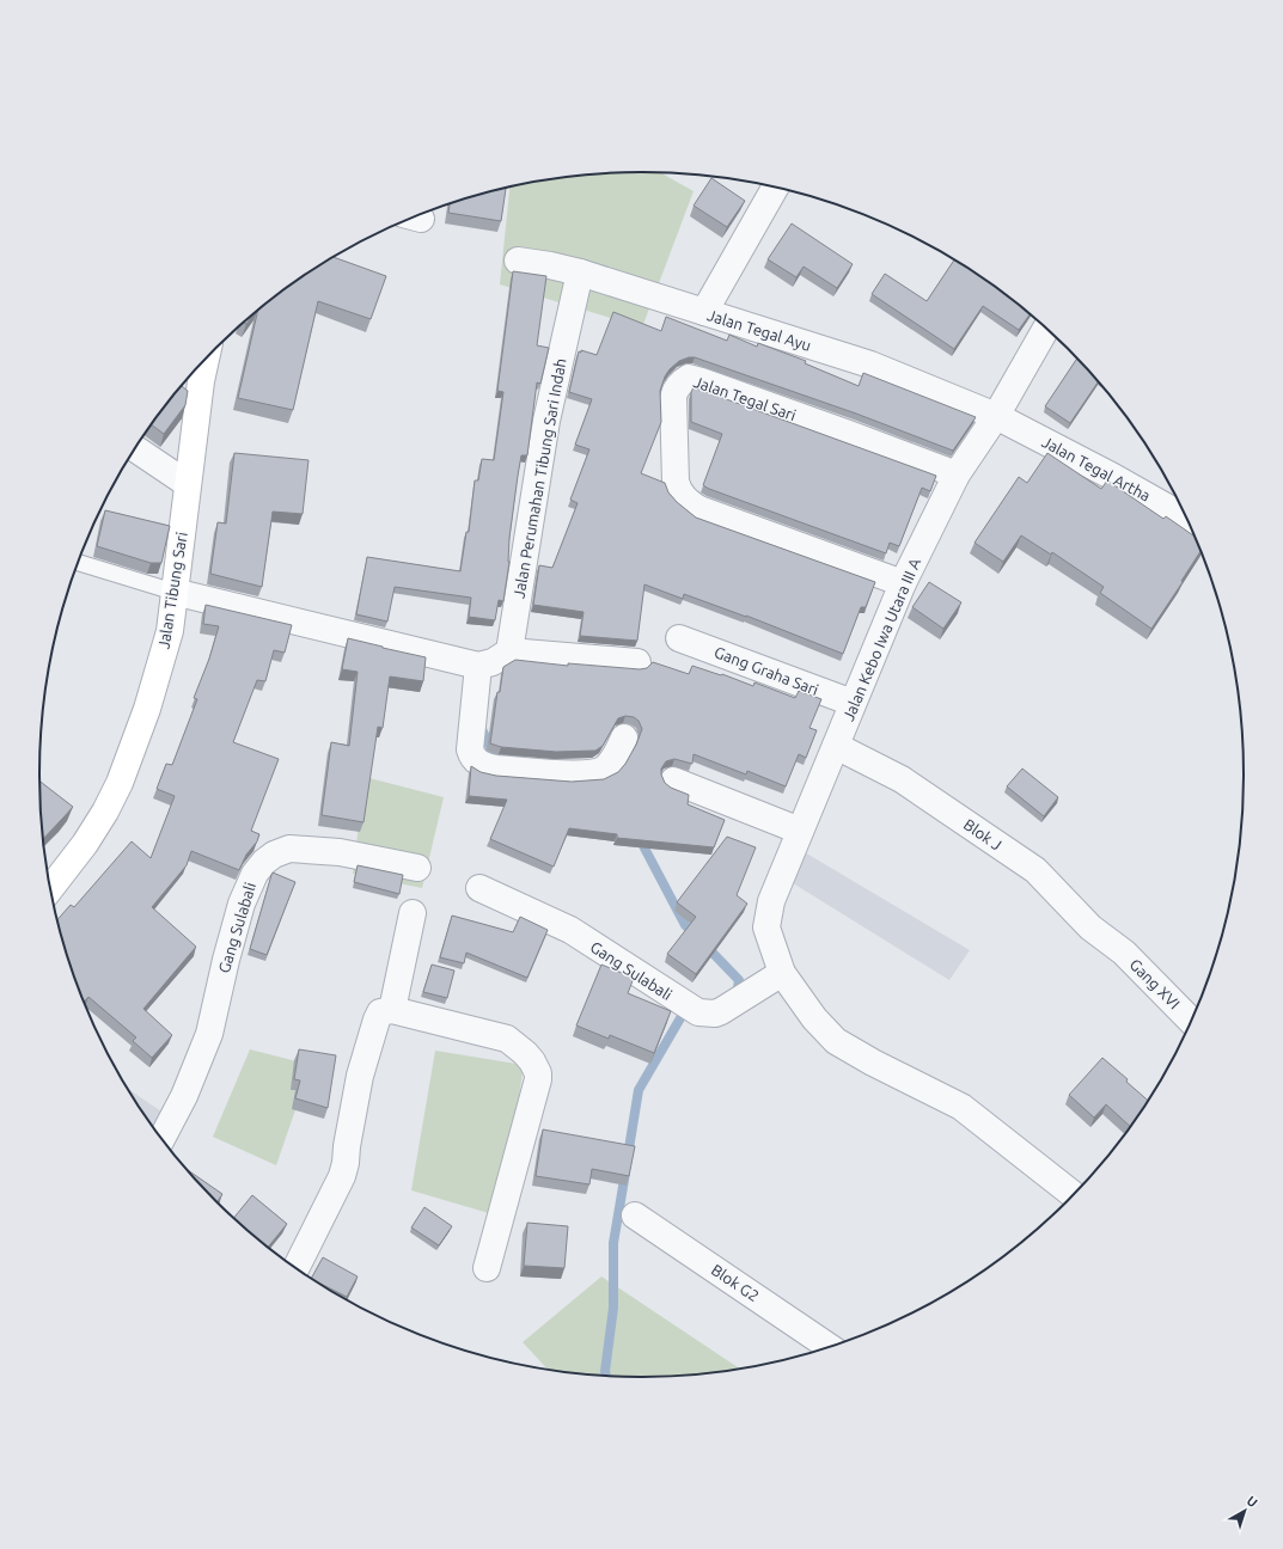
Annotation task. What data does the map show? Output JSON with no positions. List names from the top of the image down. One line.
{"streets":{"street":["Jalan Tegal Ayu","Jalan Tegal Sari","Jalan Tegal Artha","Jalan Perumahan Tibung Sari Indah","Jalan Tibung Sari","Jalan Kebo Iwa Utara III A","Gang Graha Sari","Blok J","Gang Sulabali","Gang XVI","Blok G2"]},"crossings":[["Jalan Tegal Ayu","Jalan Tegal Artha"],["Jalan Tegal Ayu","Jalan Perumahan Tibung Sari Indah"],["Jalan Tegal Ayu","Jalan Kebo Iwa Utara III A"],["Jalan Tegal Sari","Jalan Kebo Iwa Utara III A"],["Jalan Tegal Artha","Jalan Kebo Iwa Utara III A"],["Jalan Kebo Iwa Utara III A","Gang Graha Sari"],["Jalan Kebo Iwa Utara III A","Blok J"],["Jalan Kebo Iwa Utara III A","Gang Sulabali"],["Blok J","Gang XVI"]],"north":"top right"}
